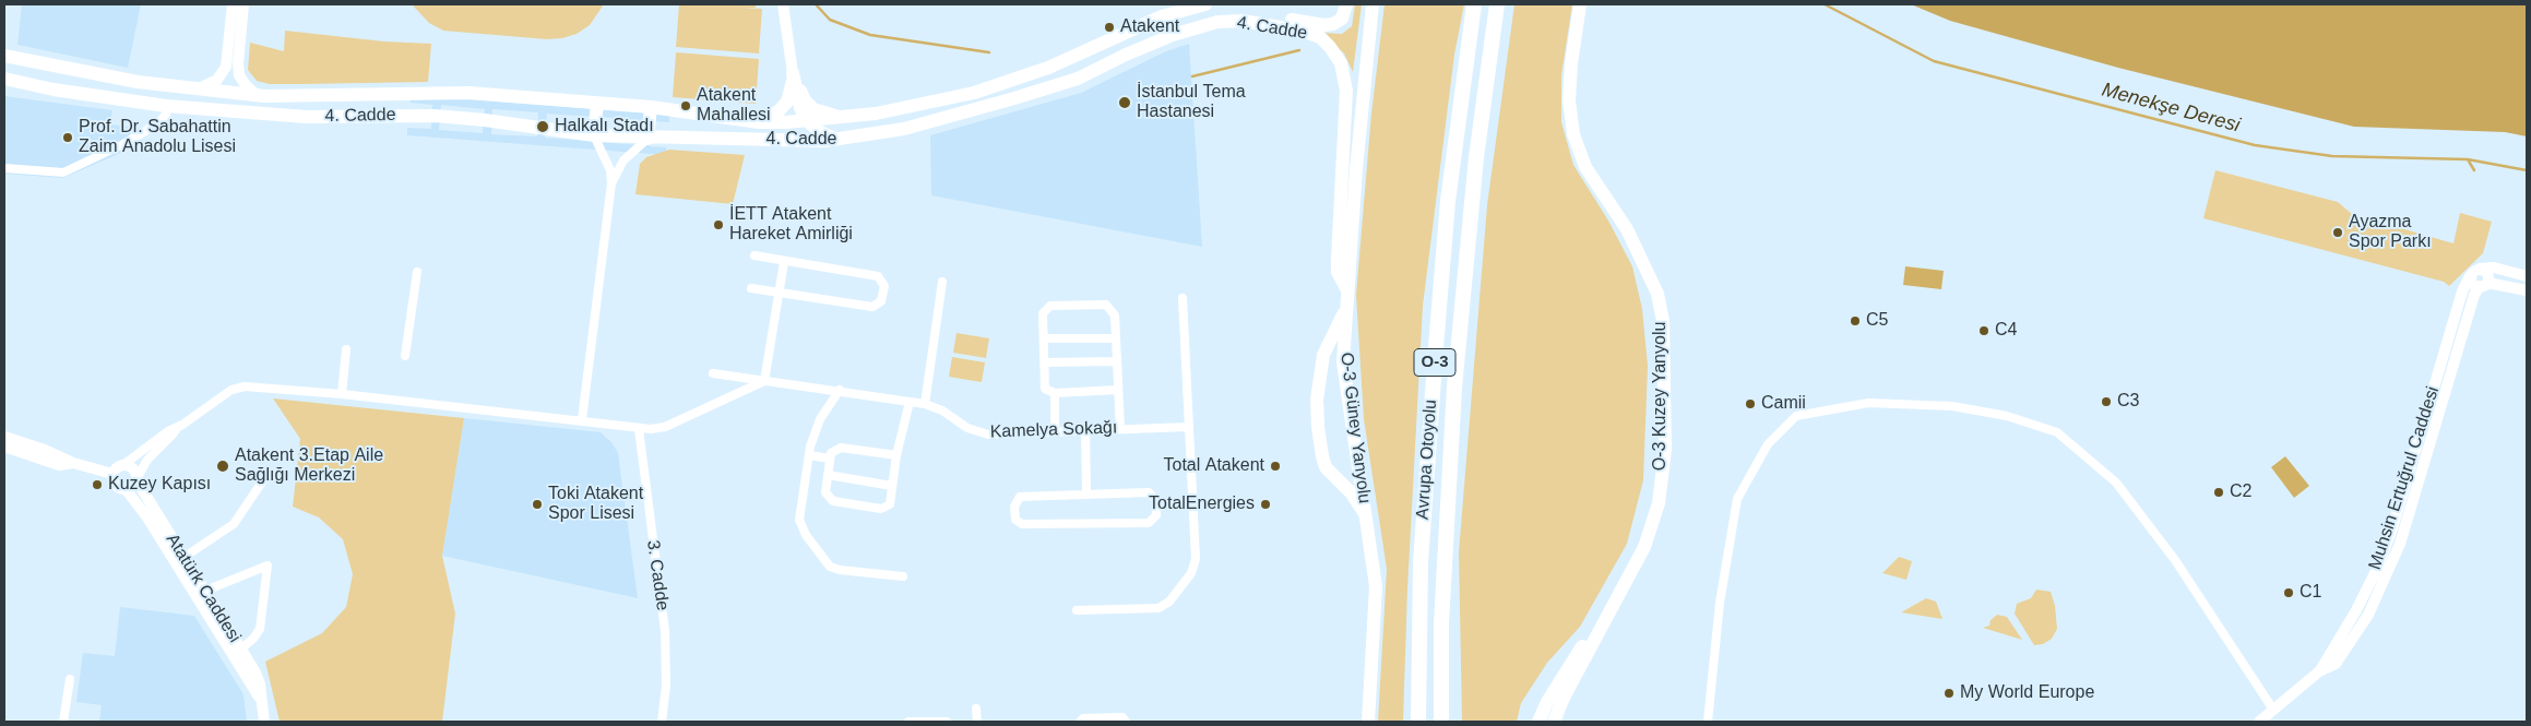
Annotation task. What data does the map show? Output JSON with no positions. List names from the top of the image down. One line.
{"streets":{"highway":["O-3","Avrupa Otoyolu"],"main road":["4. Cadde","O-3 Kuzey Yanyolu","O-3 Güney Yanyolu"],"street":["Kamelya Sokağı","Muhsin Ertuğrul Caddesi","3. Cadde","Atatürk Caddesi"]},"crossings":[["4. Cadde","O-3 Güney Yanyolu"]],"water":["Menekşe Deresi"],"places":["Atakent","İstanbul Tema Hastanesi","Atakent Mahallesi","Halkalı Stadı","Prof. Dr. Sabahattin Zaim Anadolu Lisesi","İETT Atakent Hareket Amirliği","Ayazma Spor Parkı","C5","C4","C3","Camii","Atakent 3.Etap Aile Sağlığı Merkezi","Total Atakent","Kuzey Kapısı","C2","Toki Atakent Spor Lisesi","TotalEnergies","C1","My World Europe"]}
